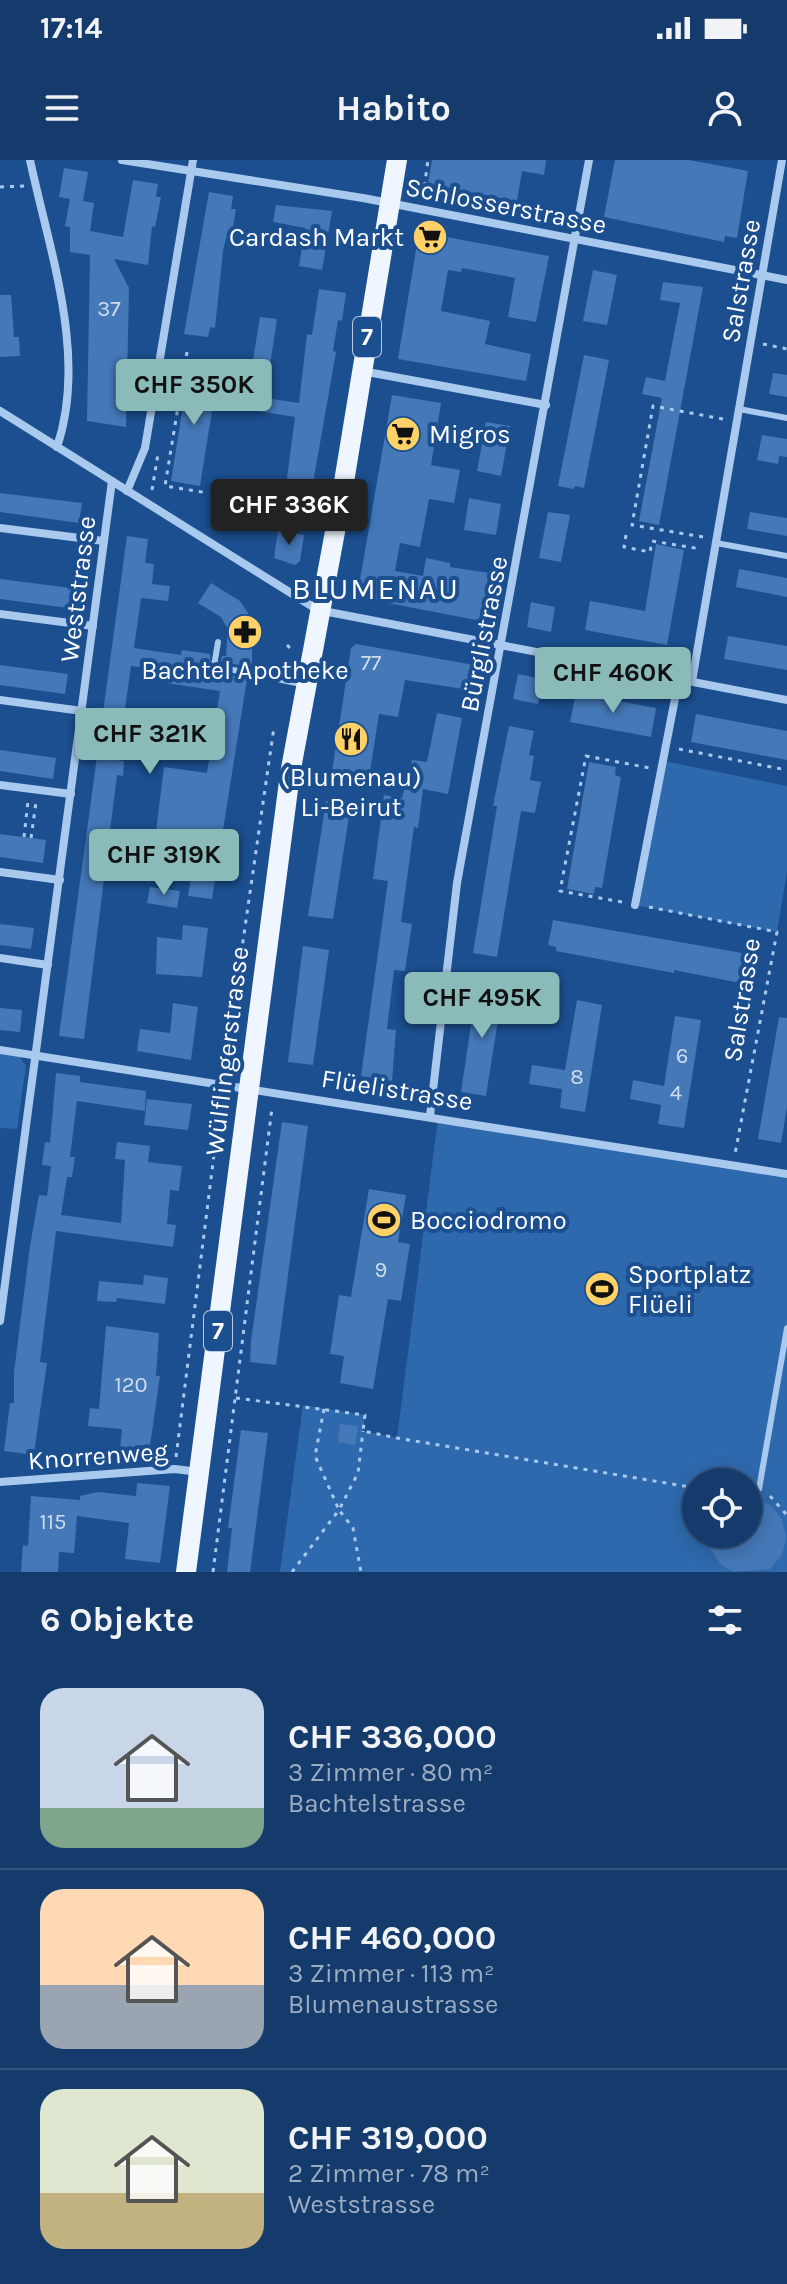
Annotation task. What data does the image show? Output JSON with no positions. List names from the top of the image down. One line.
{"streets":{"main road":["7","Wülflingerstrasse"],"street":["Schlosserstrasse","Salstrasse","Weststrasse","Bürglistrasse","Flüelistrasse","Knorrenweg"]},"crossings":[["Schlosserstrasse","Salstrasse"],["Schlosserstrasse","Weststrasse"],["Schlosserstrasse","Bürglistrasse"],["Schlosserstrasse","Wülflingerstrasse"],["Salstrasse","Flüelistrasse"],["Weststrasse","Flüelistrasse"],["Bürglistrasse","Flüelistrasse"],["Wülflingerstrasse","Flüelistrasse"],["Wülflingerstrasse","Knorrenweg"]],"districts":["BLUMENAU"],"places":{"supermarket":["Cardash Markt","Migros"],"pharmacy":["Bachtel Apotheke"],"restaurant":["(Blumenau) Li-Beirut"],"sports":["Bocciodromo","Sportplatz Flüeli"]},"house_numbers":["37","77","6","8","4","9","120","115"],"page":{"status":"17:14","header":"Habito","price":["CHF 350K","CHF 336K","CHF 460K","CHF 321K","CHF 319K","CHF 495K"],"heading":"6 Objekte","list":[{"name":"CHF 336,000","note":"3 Zimmer · 80 m² · Bachtelstrasse"},{"name":"CHF 460,000","note":"3 Zimmer · 113 m² · Blumenaustrasse"},{"name":"CHF 319,000","note":"2 Zimmer · 78 m² · Weststrasse"}]}}
